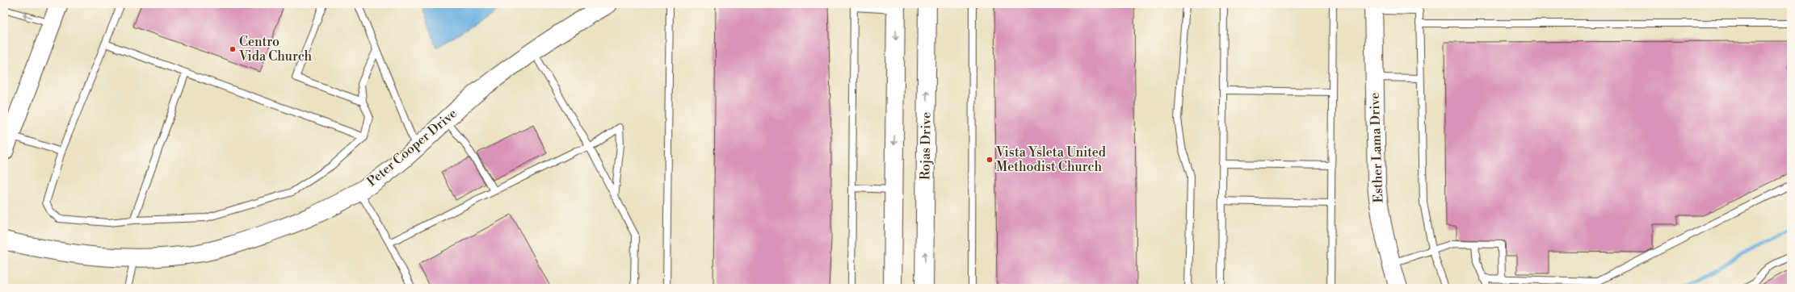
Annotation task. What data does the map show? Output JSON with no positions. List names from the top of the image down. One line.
{"streets":{"street":["Rojas Drive","Peter Cooper Drive","Esther Lama Drive"]},"places":["Centro Vida Church","Vista Ysleta United Methodist Church"]}
